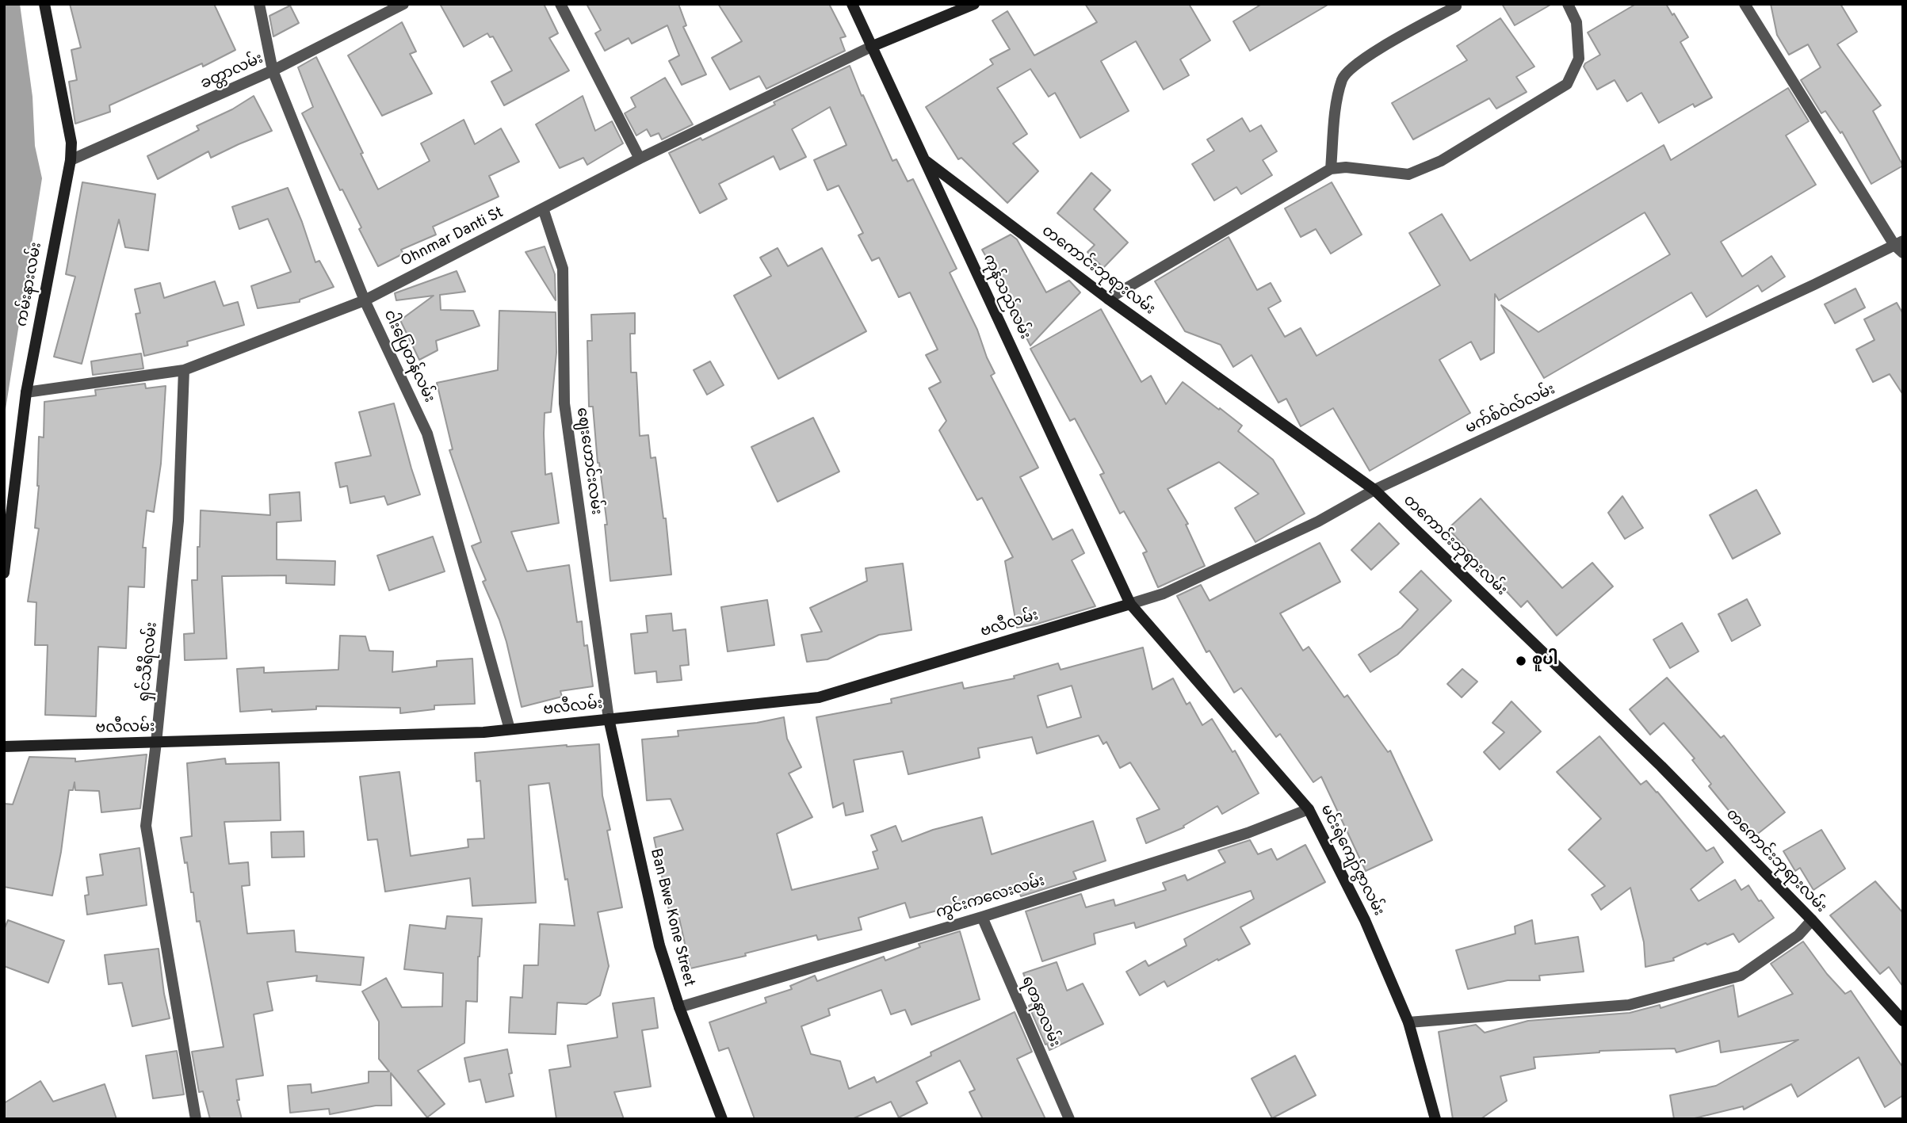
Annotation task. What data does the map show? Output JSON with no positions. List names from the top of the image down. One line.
{"streets":{"street":["ခတ္တာလမ်း","Ohnmar Danti St","တကောင်းဘုရားလမ်း","ကမ်းနားလမ်း","ကုန်သည်လမ်း","ငါးပြေတန်လမ်း","မက်စ်ဝဲလ်လမ်း","ဈေးဟောင်းလမ်း","ဗလီလမ်း","ရှင်သီရိလမ်း","မင်းရဲကျော်ဇွာလမ်း","ကွင်းကလေးလမ်း","Ban Bwe Kone Street","ရတနာလမ်း"]},"crossings":[["ခတ္တာလမ်း","ကမ်းနားလမ်း"],["ခတ္တာလမ်း","ငါးပြေတန်လမ်း"],["Ohnmar Danti St","ကမ်းနားလမ်း"],["Ohnmar Danti St","ကုန်သည်လမ်း"],["Ohnmar Danti St","ငါးပြေတန်လမ်း"],["Ohnmar Danti St","ဈေးဟောင်းလမ်း"],["Ohnmar Danti St","ရှင်သီရိလမ်း"],["တကောင်းဘုရားလမ်း","ကုန်သည်လမ်း"],["တကောင်းဘုရားလမ်း","မက်စ်ဝဲလ်လမ်း"],["ကုန်သည်လမ်း","မက်စ်ဝဲလ်လမ်း"],["ကုန်သည်လမ်း","ဗလီလမ်း"],["ကုန်သည်လမ်း","မင်းရဲကျော်ဇွာလမ်း"],["ငါးပြေတန်လမ်း","ဗလီလမ်း"],["မက်စ်ဝဲလ်လမ်း","ဗလီလမ်း"],["မက်စ်ဝဲလ်လမ်း","မင်းရဲကျော်ဇွာလမ်း"],["ဈေးဟောင်းလမ်း","ဗလီလမ်း"],["ဈေးဟောင်းလမ်း","Ban Bwe Kone Street"],["ဗလီလမ်း","ရှင်သီရိလမ်း"],["ဗလီလမ်း","မင်းရဲကျော်ဇွာလမ်း"],["ဗလီလမ်း","Ban Bwe Kone Street"],["မင်းရဲကျော်ဇွာလမ်း","ကွင်းကလေးလမ်း"],["ကွင်းကလေးလမ်း","Ban Bwe Kone Street"],["ကွင်းကလေးလမ်း","ရတနာလမ်း"]],"places":["စူပါ"]}
